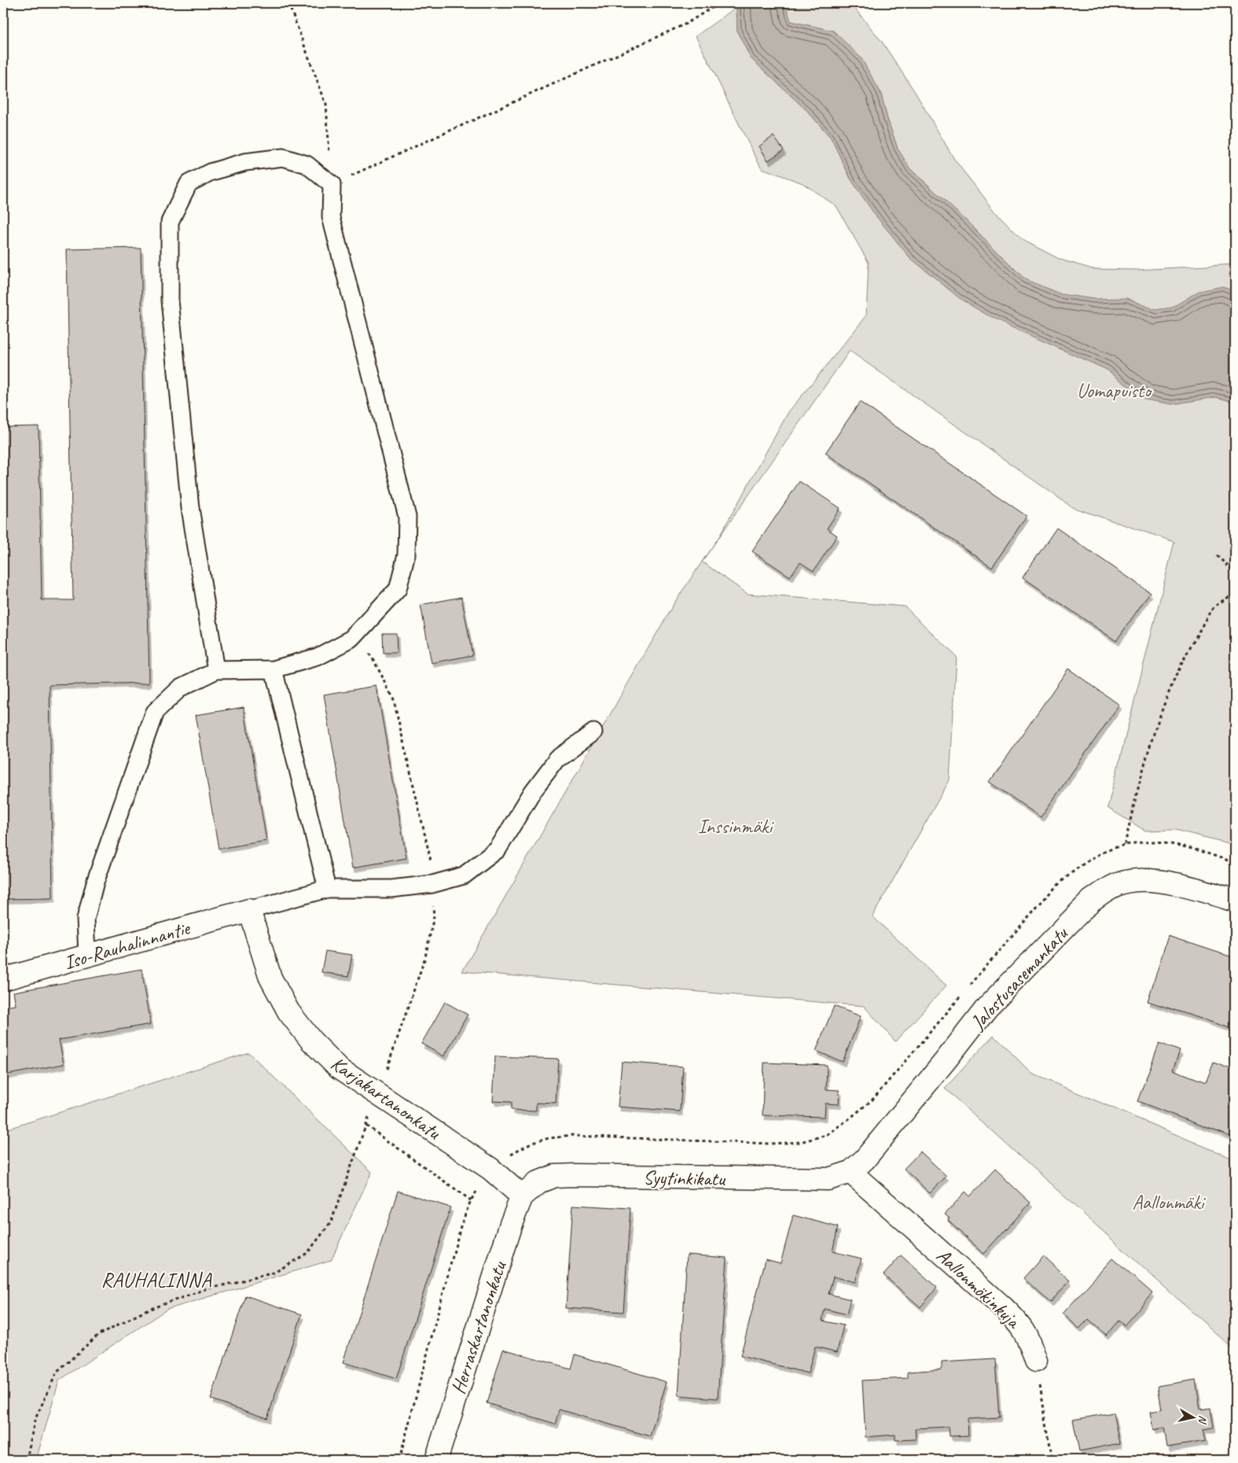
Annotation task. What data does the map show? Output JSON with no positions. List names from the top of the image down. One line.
{"streets":{"street":["Iso-Rauhalinnantie","Jalostusasemankatu","Karjakartanonkatu","Syytinkikatu","Aallonmökinkuja","Herraskartanonkatu"]},"crossings":[["Iso-Rauhalinnantie","Karjakartanonkatu"],["Jalostusasemankatu","Syytinkikatu"],["Jalostusasemankatu","Aallonmökinkuja"],["Karjakartanonkatu","Syytinkikatu"],["Karjakartanonkatu","Herraskartanonkatu"],["Syytinkikatu","Aallonmökinkuja"],["Syytinkikatu","Herraskartanonkatu"]],"districts":["RAUHALINNA"],"parks":["Uomapuisto","Inssinmäki","Aallonmäki"],"north":"right"}
